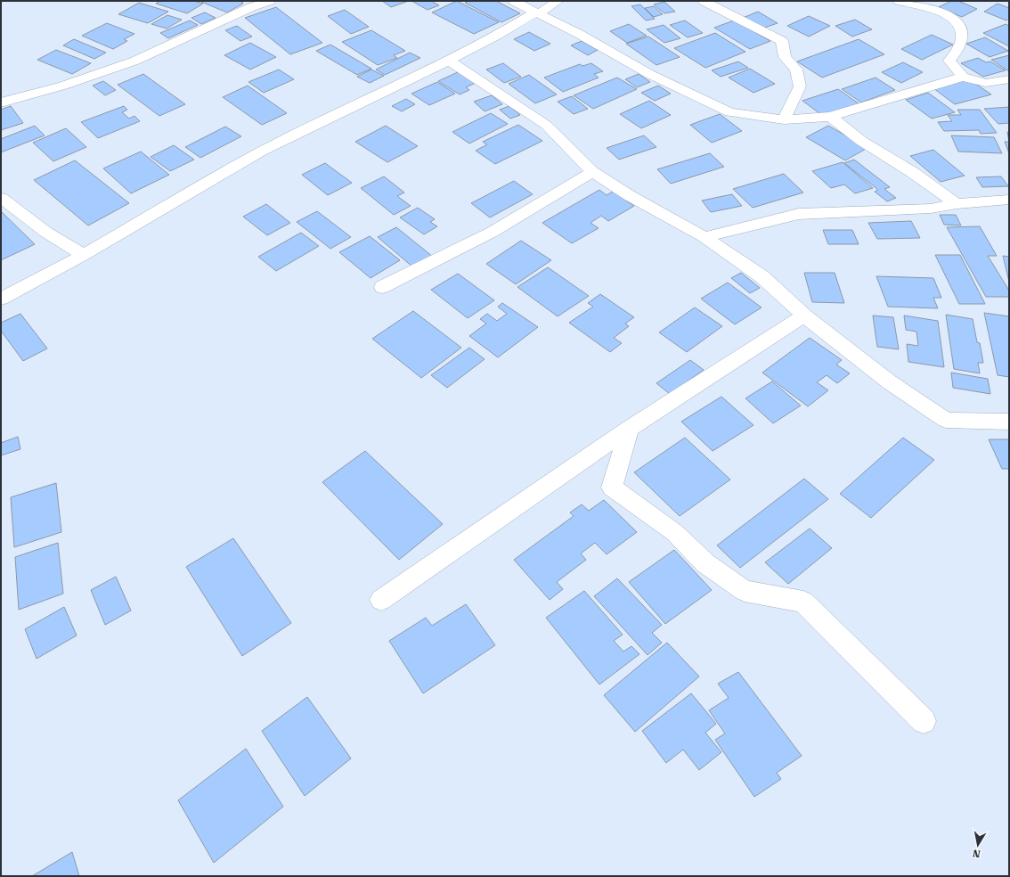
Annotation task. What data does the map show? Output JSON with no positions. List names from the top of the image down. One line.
{"north":"bottom"}
